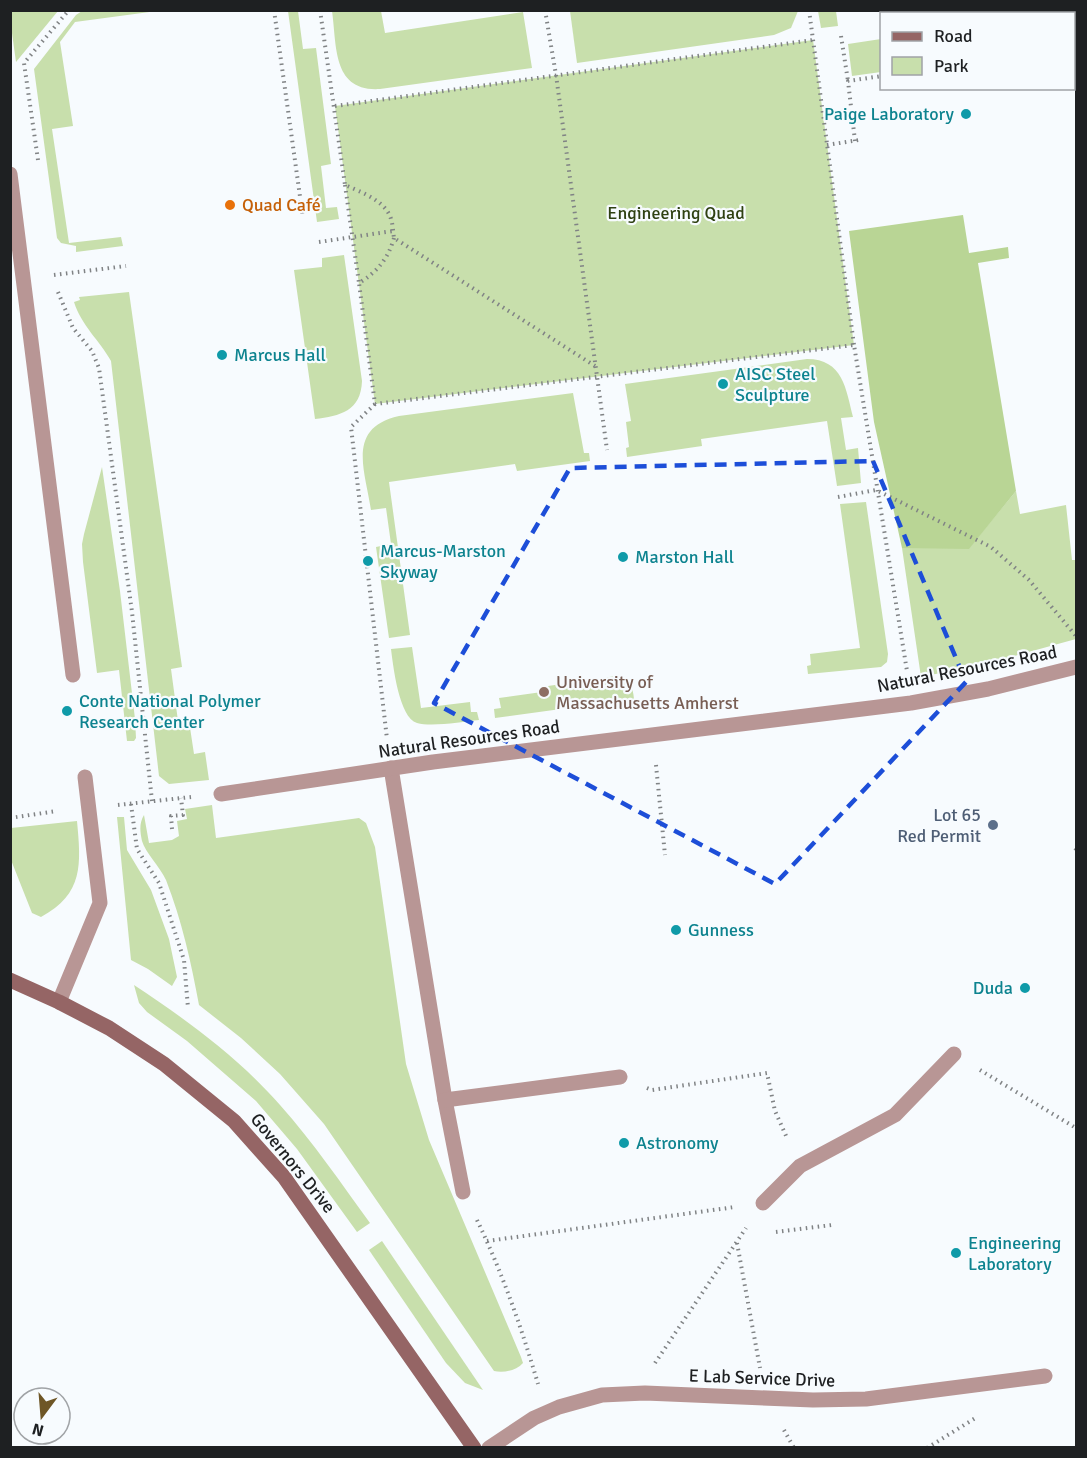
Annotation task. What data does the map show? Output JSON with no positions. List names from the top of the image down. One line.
{"streets":{"main road":["Governors Drive"],"lane":["Natural Resources Road","E Lab Service Drive"]},"parks":["Engineering Quad"],"places":["Paige Laboratory","Quad Café","Marcus Hall","AISC Steel Sculpture","Marston Hall","Marcus-Marston Skyway","University of Massachusetts Amherst","Conte National Polymer Research Center","Lot 65 Red Permit","Gunness","Duda","Astronomy","Engineering Laboratory"],"legend":["Road","Park"],"north":"bottom"}
